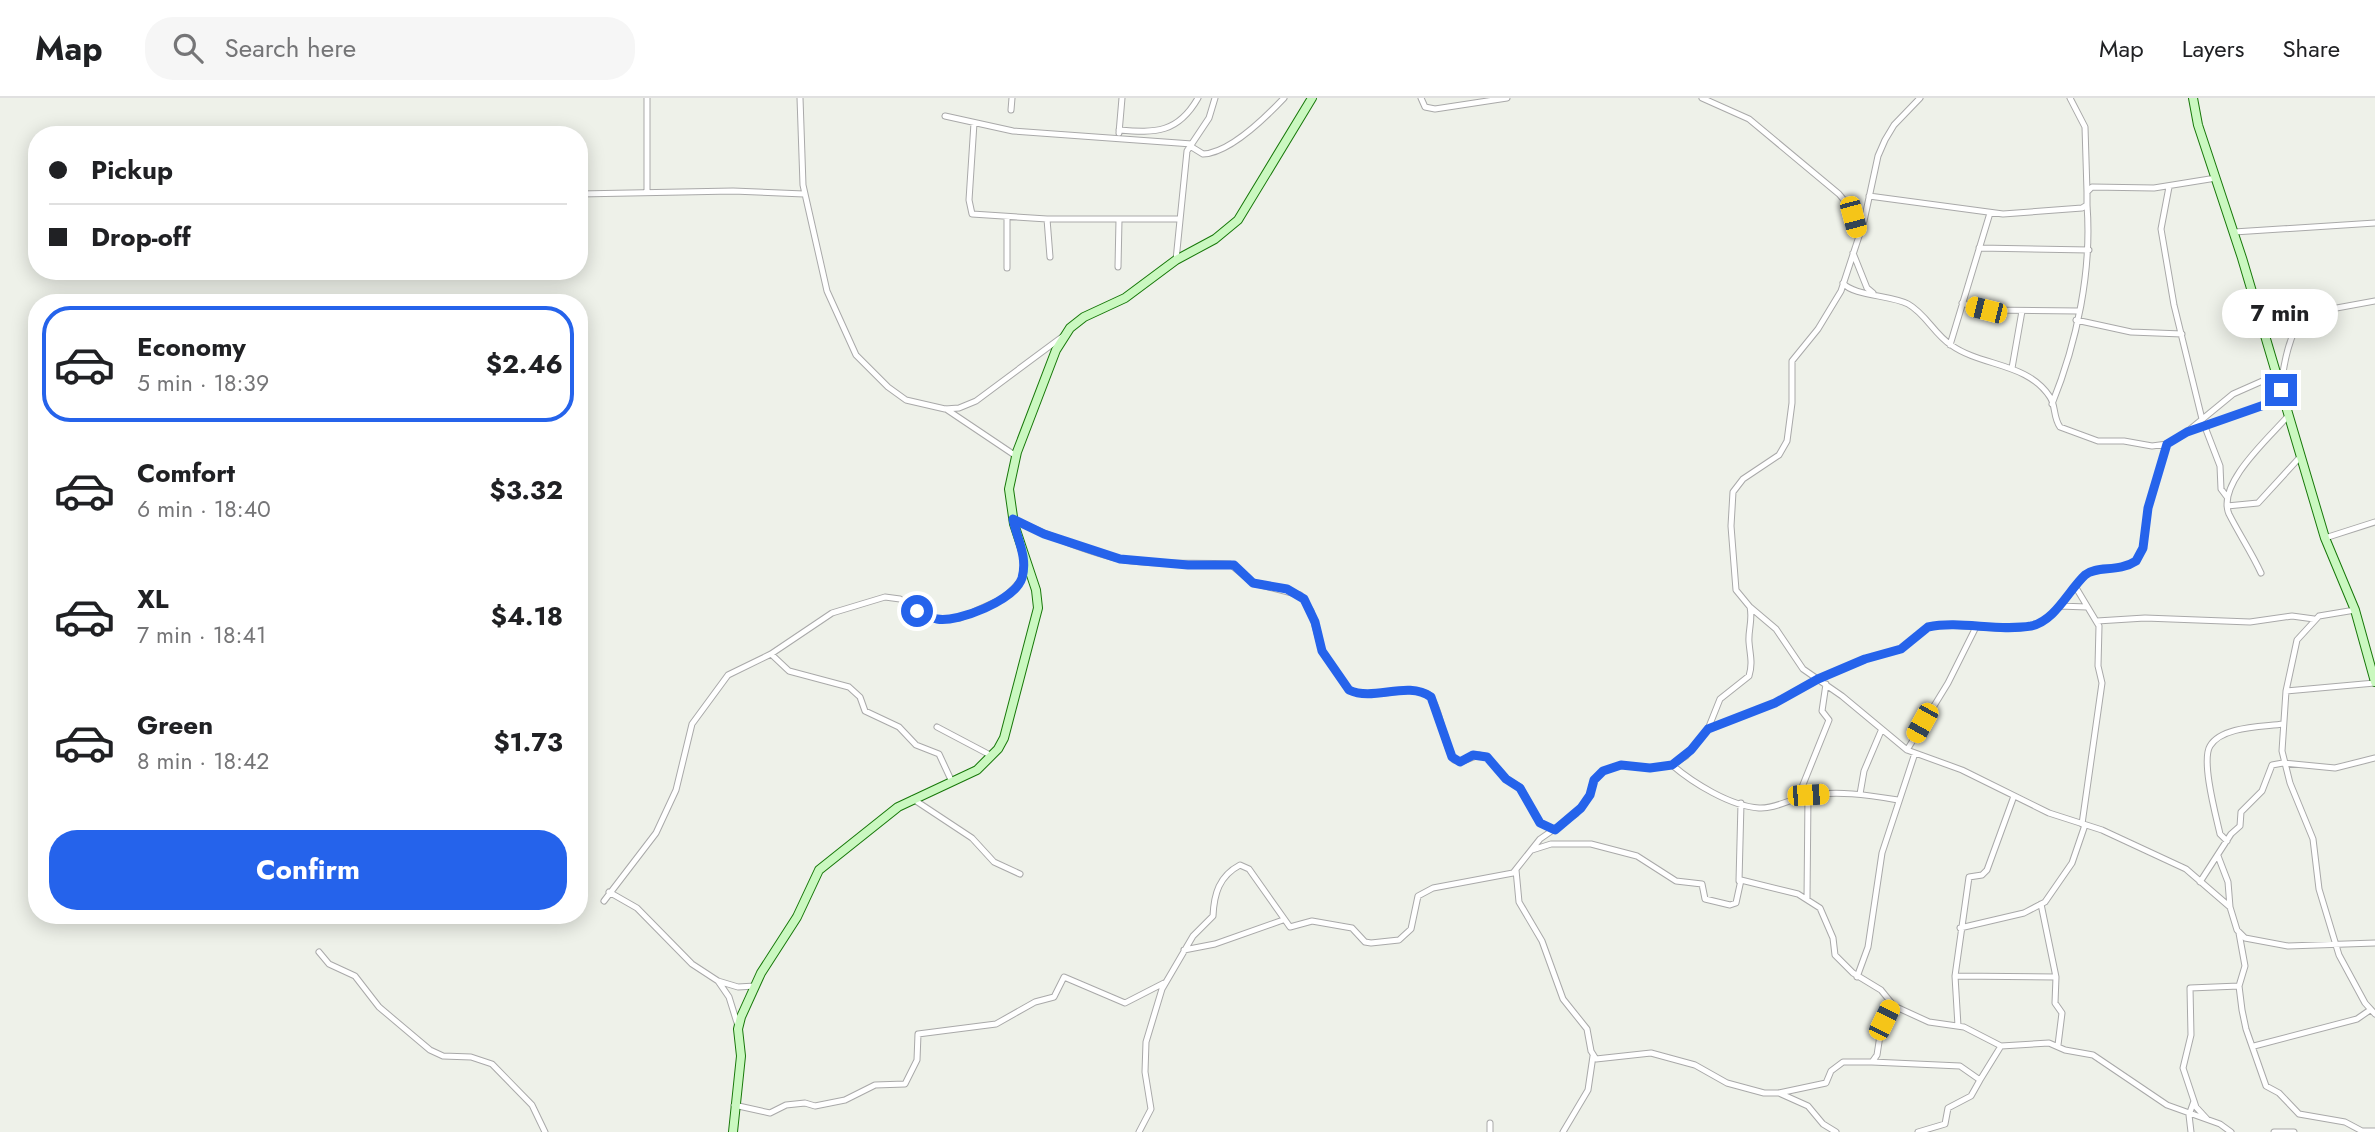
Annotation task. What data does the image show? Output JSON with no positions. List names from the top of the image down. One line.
{"page":{"header":"Map","search":"Search here","nav":["Map","Layers","Share"],"banner":["Pickup","Drop-off"],"bubble":"7 min","list":[{"name":"Economy","note":"5 min · 18:39","value":"$2.46"},{"name":"Comfort","note":"6 min · 18:40","value":"$3.32"},{"name":"XL","note":"7 min · 18:41","value":"$4.18"},{"name":"Green","note":"8 min · 18:42","value":"$1.73"}],"buttons":"Confirm"}}
